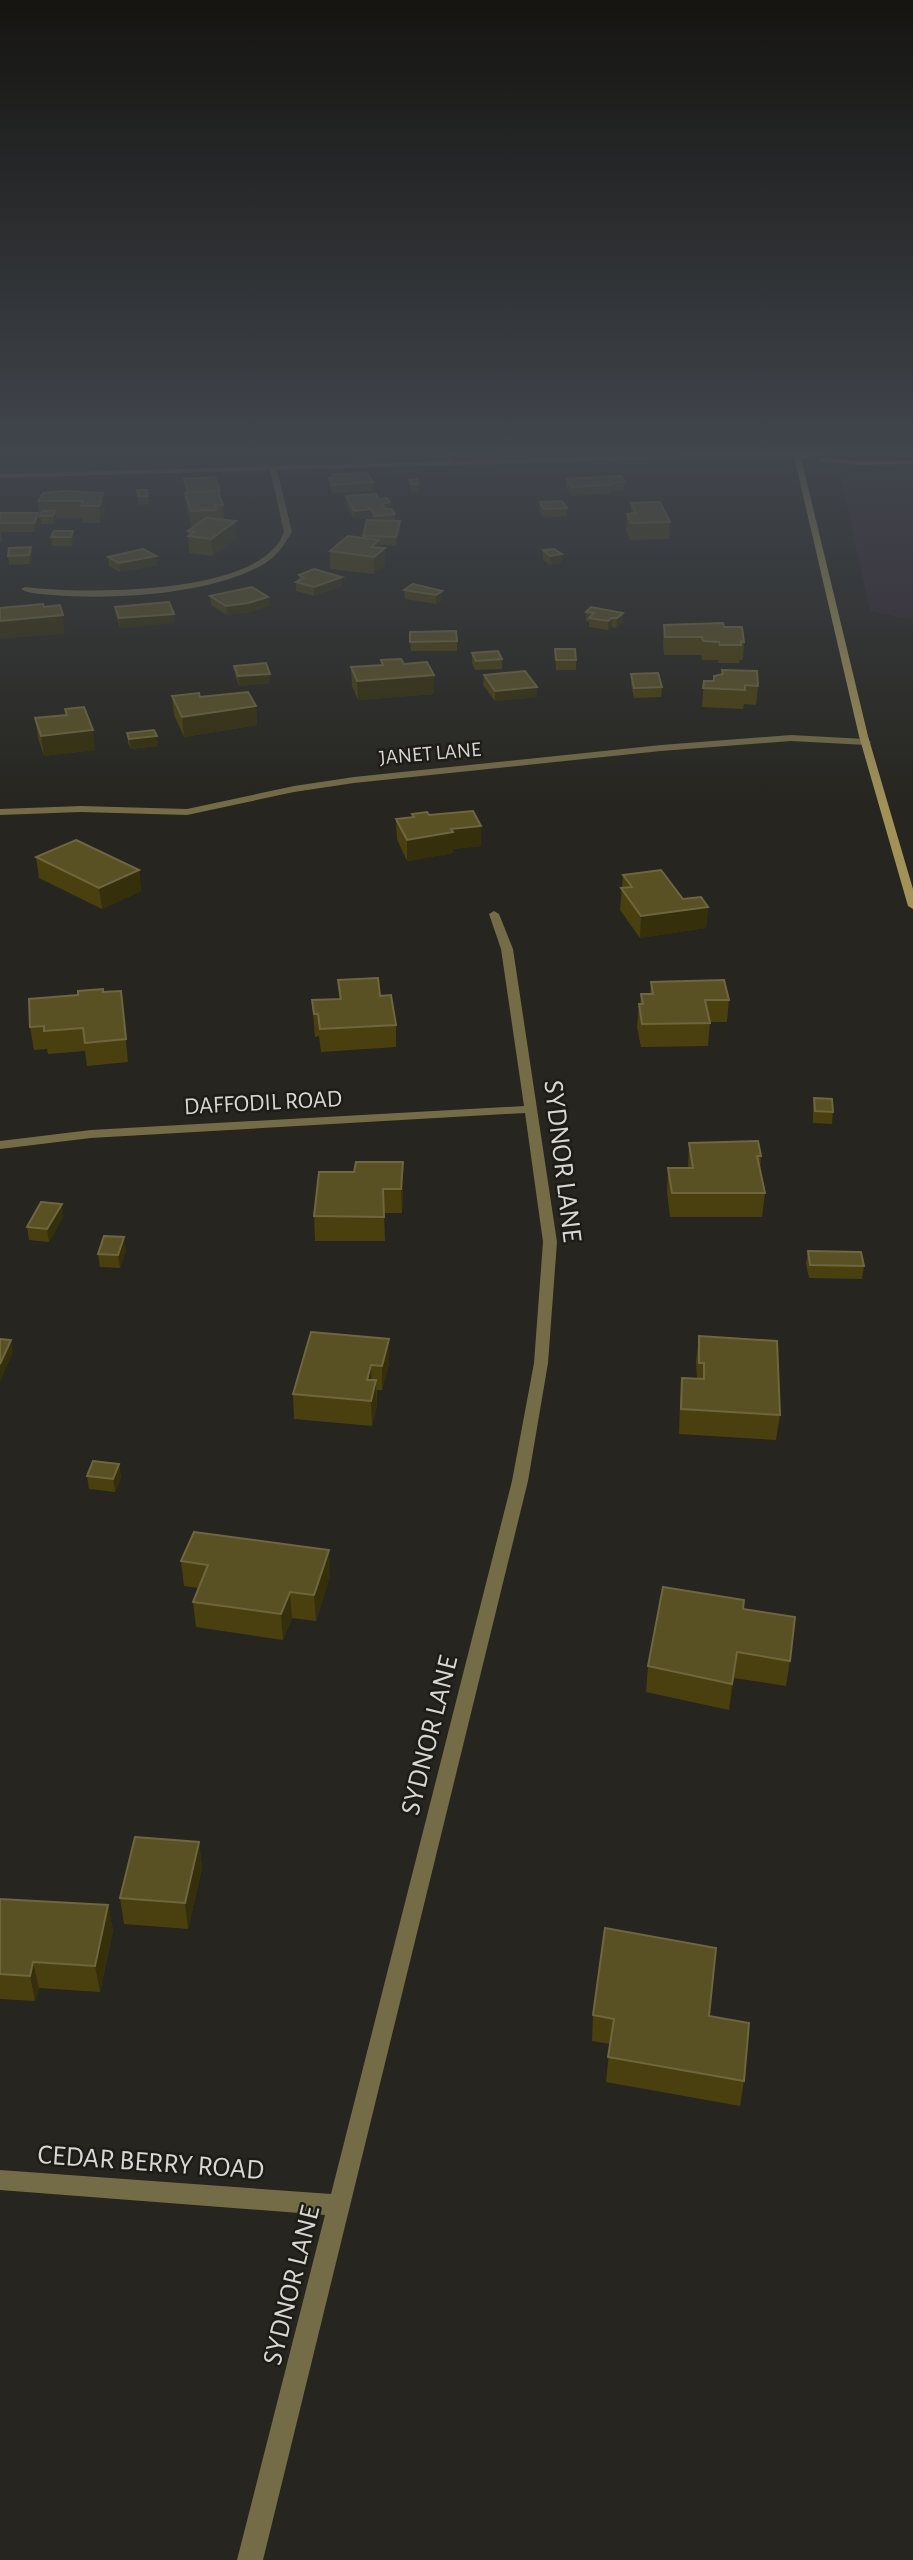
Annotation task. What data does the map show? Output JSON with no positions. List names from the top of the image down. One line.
{"streets":{"street":["JANET LANE","DAFFODIL ROAD","SYDNOR LANE","CEDAR BERRY ROAD"]},"crossings":[["DAFFODIL ROAD","SYDNOR LANE"],["SYDNOR LANE","CEDAR BERRY ROAD"]]}
